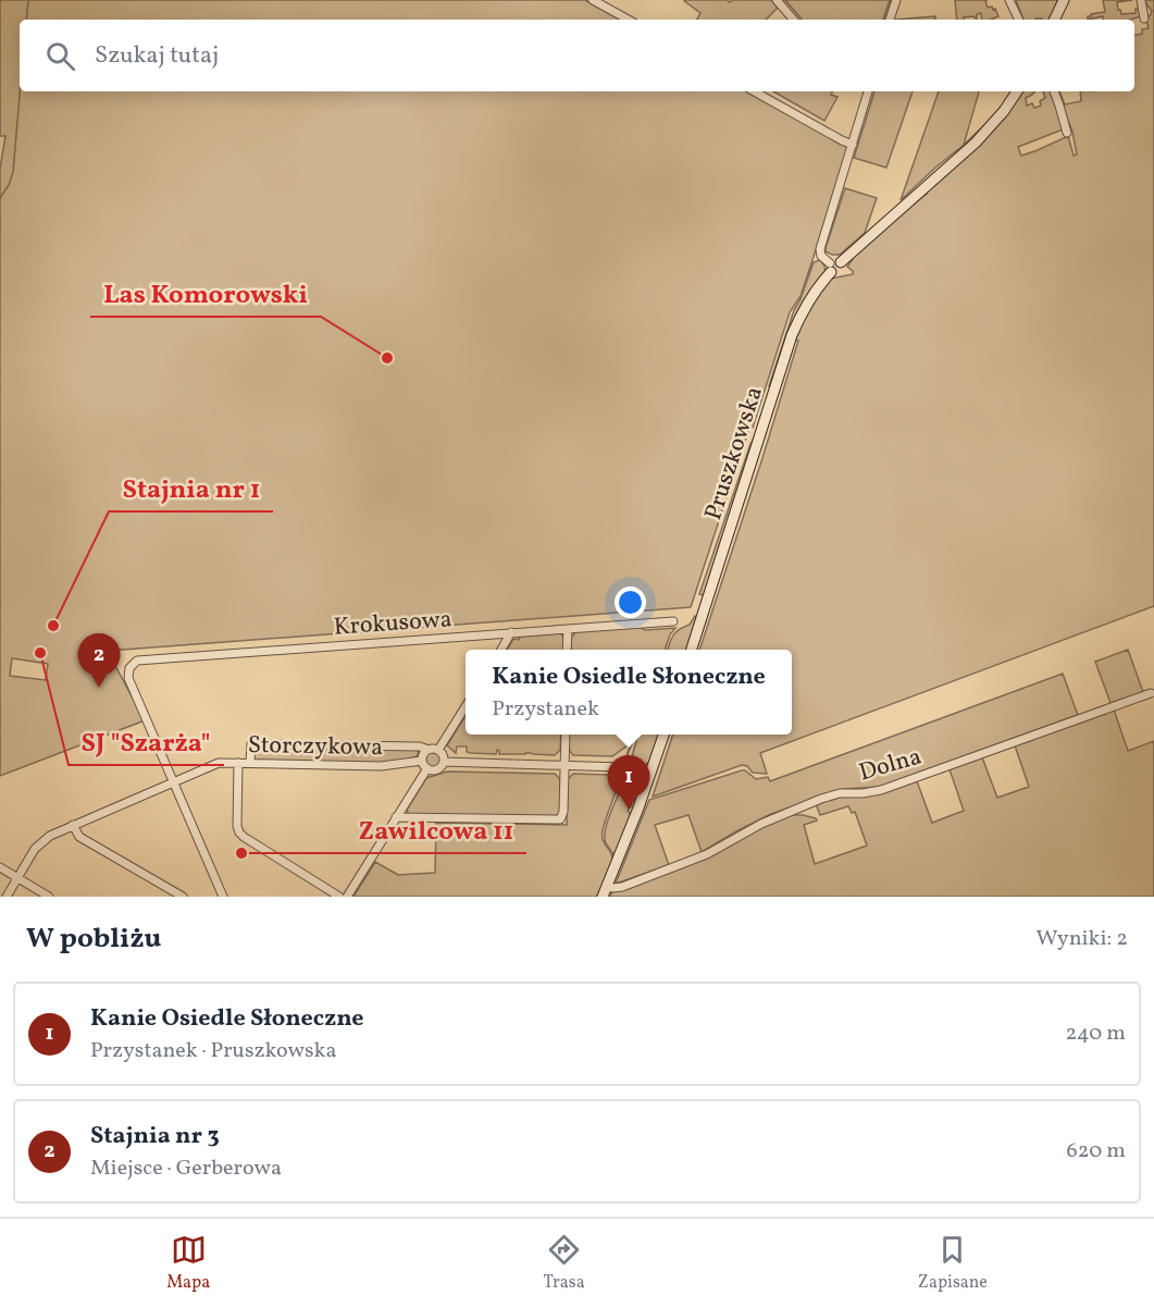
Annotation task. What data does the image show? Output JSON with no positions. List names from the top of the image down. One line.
{"streets":{"street":["Pruszkowska","Krokusowa","Storczykowa","Dolna"]},"crossings":[["Krokusowa","Storczykowa"]],"places":["Las Komorowski","Stajnia nr 1","SJ \"Szarża\"","Zawilcowa 11"],"page":{"search":"Szukaj tutaj","pins":["2","1"],"popup":["Kanie Osiedle Słoneczne","Przystanek"],"heading":["W pobliżu","Wyniki: 2"],"list":[{"mark":"1","name":"Kanie Osiedle Słoneczne","note":"Przystanek · Pruszkowska","value":"240 m"},{"mark":"2","name":"Stajnia nr 3","note":"Miejsce · Gerberowa","value":"620 m"}],"nav":["Mapa","Trasa","Zapisane"]}}
